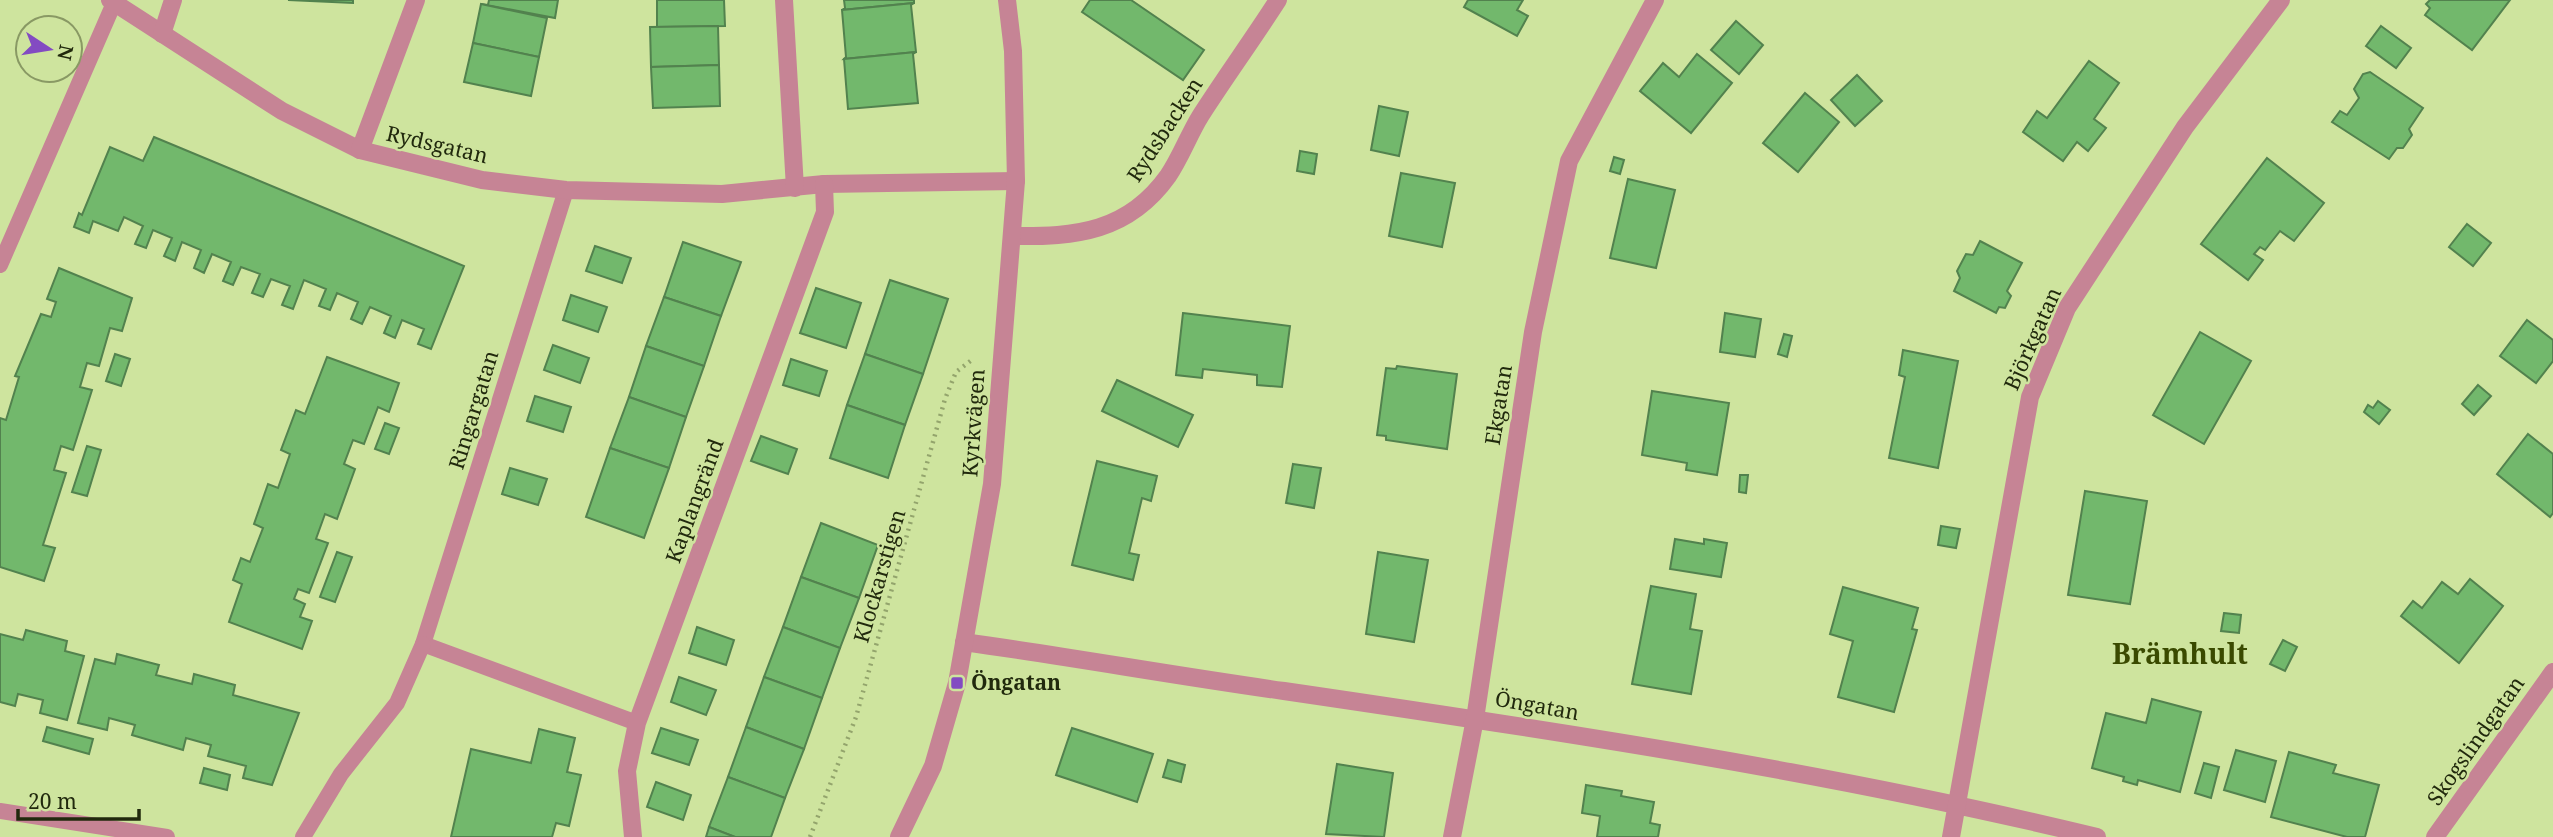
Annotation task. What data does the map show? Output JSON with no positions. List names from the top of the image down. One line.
{"streets":{"street":["Rydsbacken","Rydsgatan","Björkgatan","Ekgatan","Kyrkvägen","Kaplangränd","Öngatan","Skogslindgatan"],"lane":["Ringargatan"],"path":["Klockarstigen"]},"crossings":[["Rydsbacken","Kyrkvägen"],["Rydsgatan","Ringargatan"],["Rydsgatan","Kyrkvägen"],["Rydsgatan","Kaplangränd"],["Björkgatan","Öngatan"],["Ekgatan","Öngatan"],["Kyrkvägen","Klockarstigen"],["Kyrkvägen","Öngatan"]],"districts":["Brämhult"],"places":{"transit":["Öngatan"]},"scale_bar":"20 m","north":"right"}
